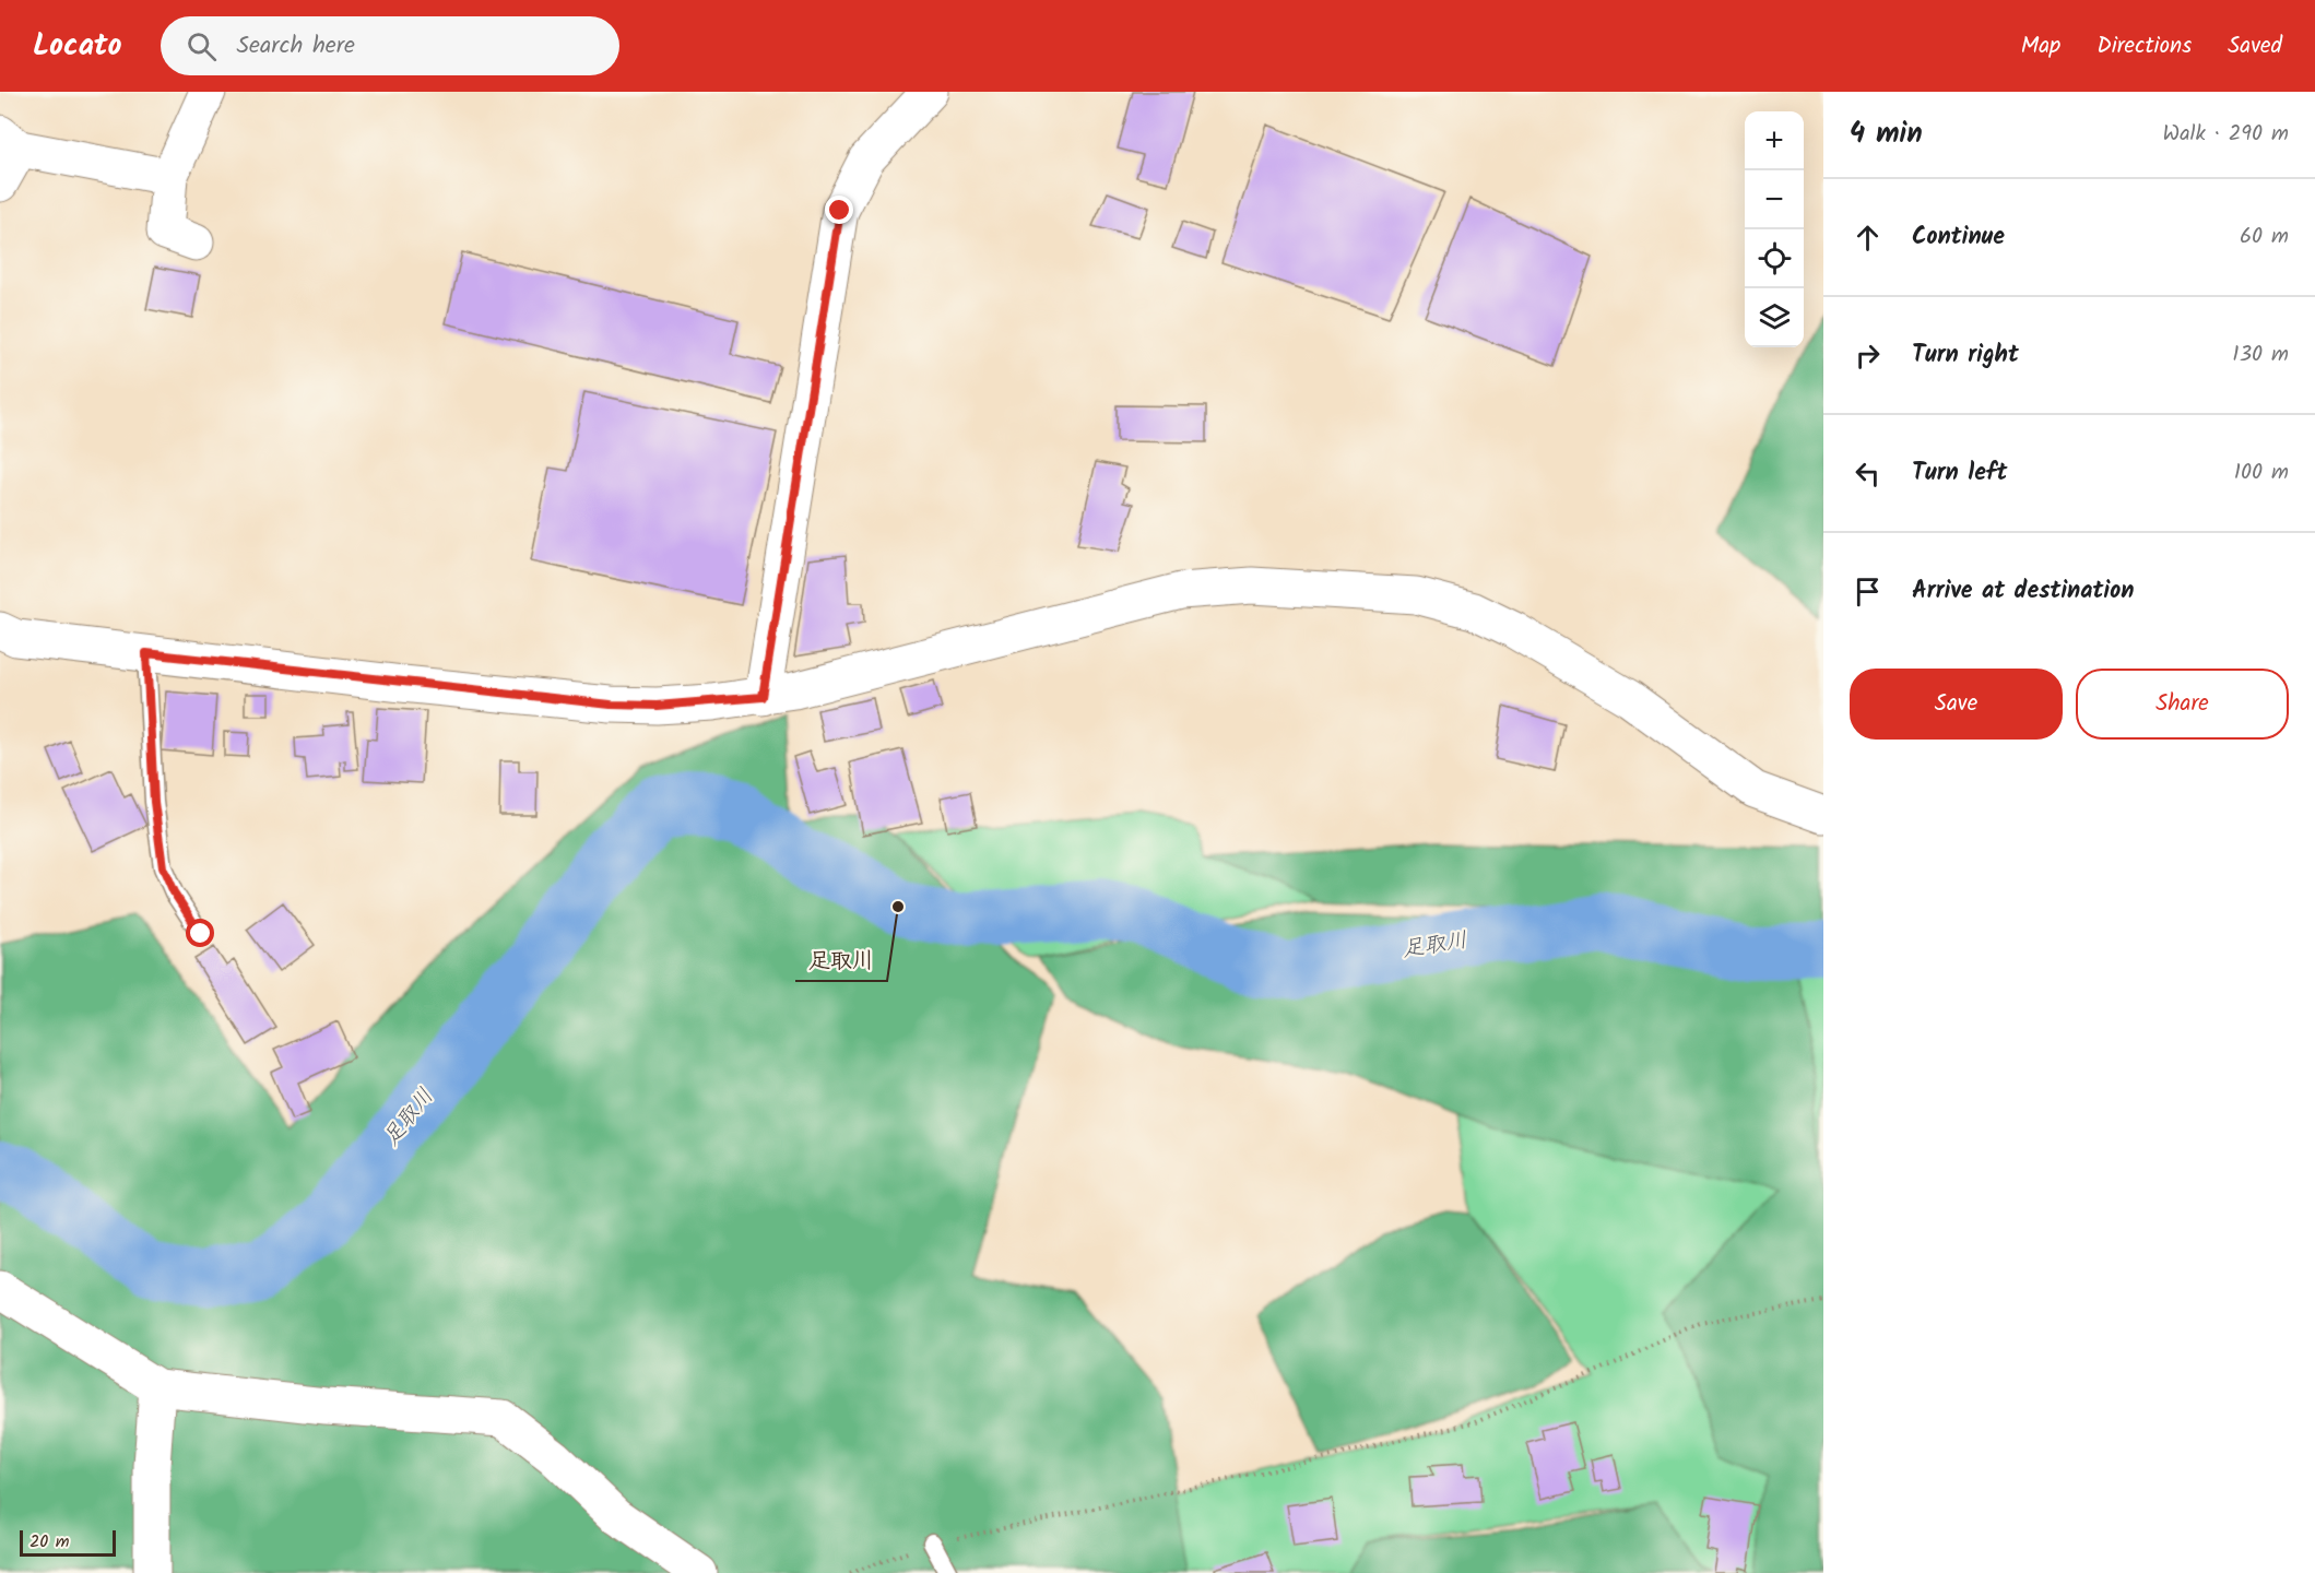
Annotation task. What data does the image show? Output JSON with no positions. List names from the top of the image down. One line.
{"water":["足取川"],"places":["足取川"],"scale_bar":"20 m","page":{"header":"Locato","search":"Search here","nav":["Map","Directions","Saved"],"heading":["4 min","Walk · 290 m"],"map_buttons":["+","−"],"list":[["Continue","60 m"],["Turn right","130 m"],["Turn left","100 m"],"Arrive at destination"],"buttons":["Save","Share"],"scale":"20 m"}}
